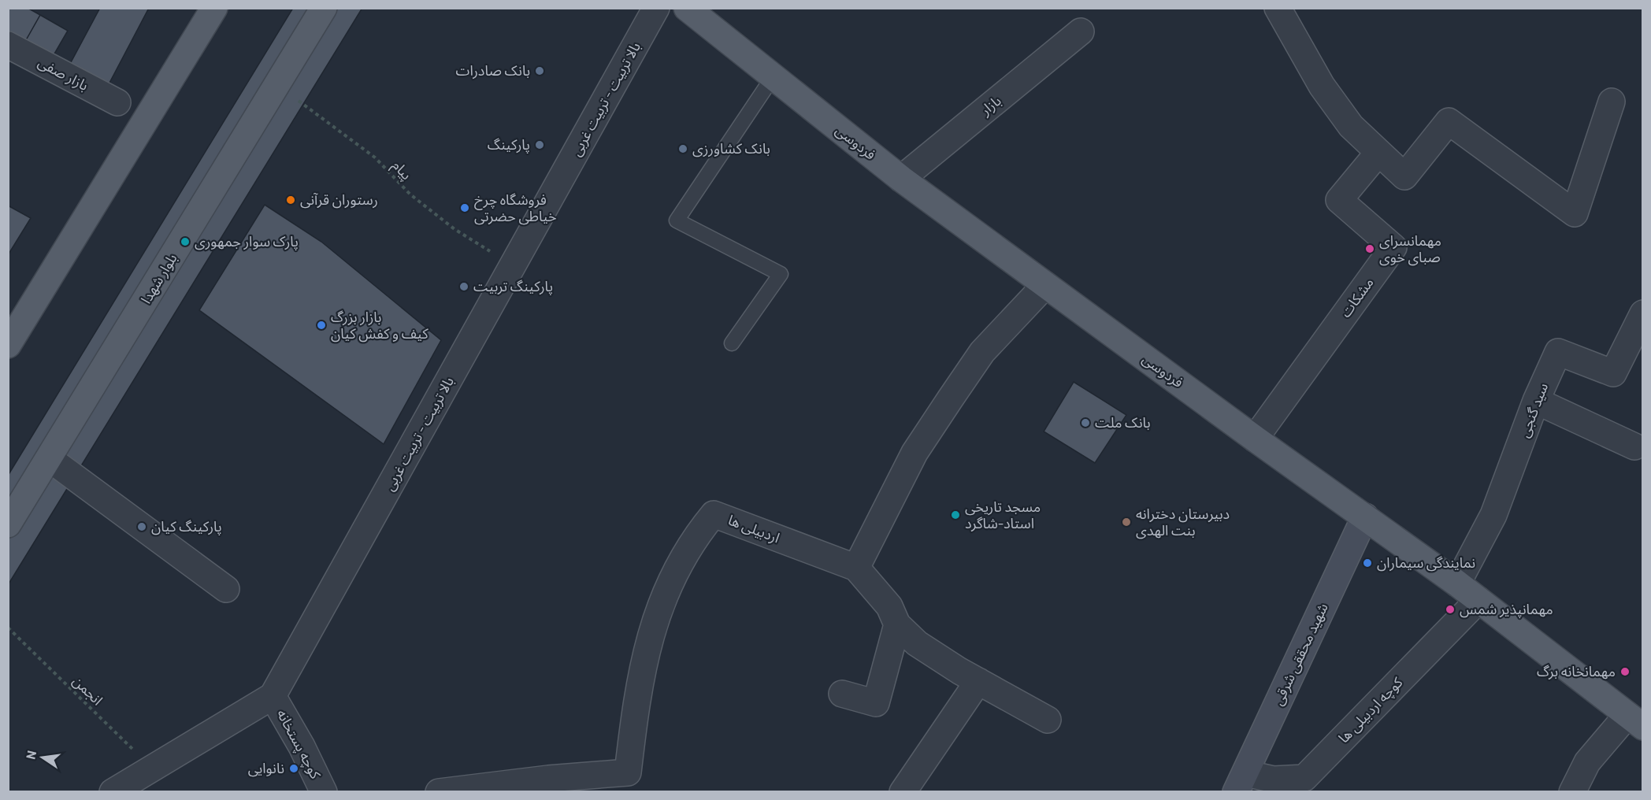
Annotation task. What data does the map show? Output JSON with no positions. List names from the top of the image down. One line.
{"streets":{"main road":["فردوسی","بلوار شهدا"],"street":["بازار صفی","بالا تربیت - تربیت غربی","بازار","مشکات","سید گنجی","اردبیلی ها","شهید محققی شرقی","کوچه اردبیلی ها","کوچه پستخانه"],"path":["پیام","انجمن"]},"crossings":[["بالا تربیت - تربیت غربی","پیام"],["بالا تربیت - تربیت غربی","کوچه پستخانه"],["بازار","فردوسی"],["فردوسی","مشکات"],["فردوسی","سید گنجی"],["فردوسی","شهید محققی شرقی"],["فردوسی","کوچه اردبیلی ها"],["پیام","بلوار شهدا"],["شهید محققی شرقی","کوچه اردبیلی ها"]],"places":["بانک صادرات","پارکینگ","بانک کشاورزی","رستوران قرآنی","فروشگاه چرخ خیاطی حضرتی","پارک سوار جمهوری","مهمانسرای صبای خوی","پارکینگ تربیت","بازار بزرگ کیف و کفش کیان","بانک ملت","مسجد تاریخی استاد-شاگرد","دبیرستان دخترانه بنت الهدی","پارکینگ کیان","نمایندگی سیماران","مهمانپذیر شمس","مهمانخانه برگ","نانوایی"],"north":"left"}
